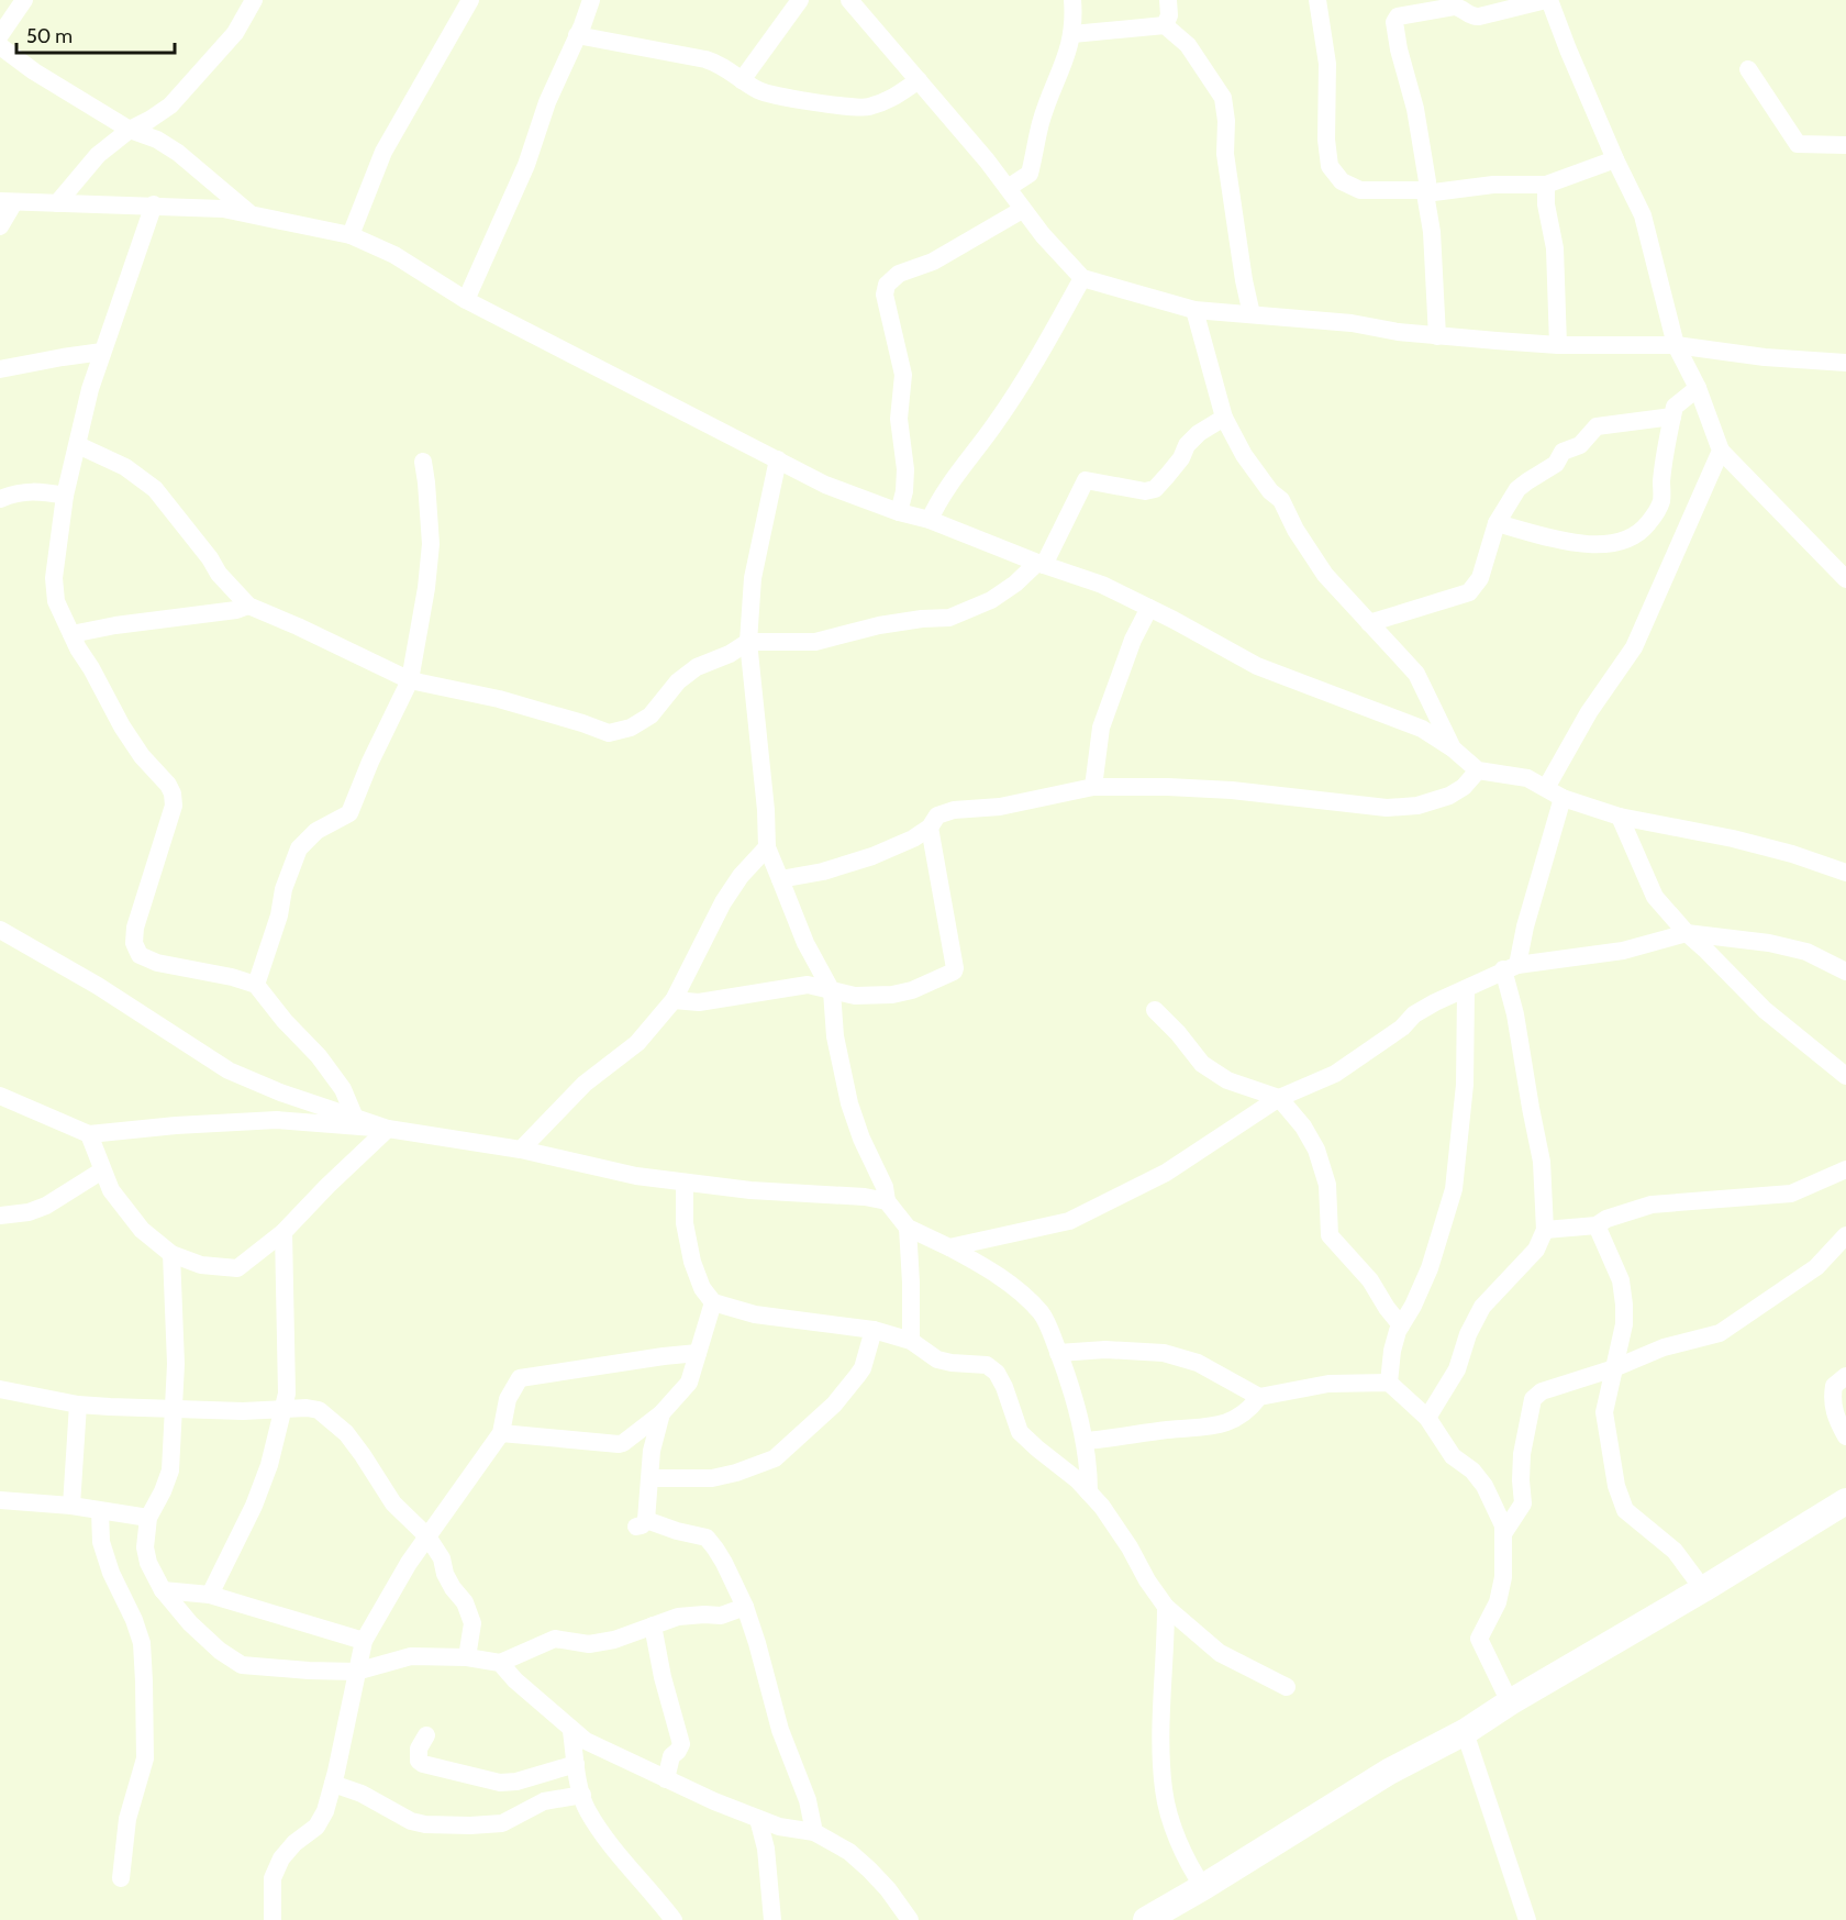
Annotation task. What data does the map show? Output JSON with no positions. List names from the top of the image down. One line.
{"scale_bar":"50 m"}
